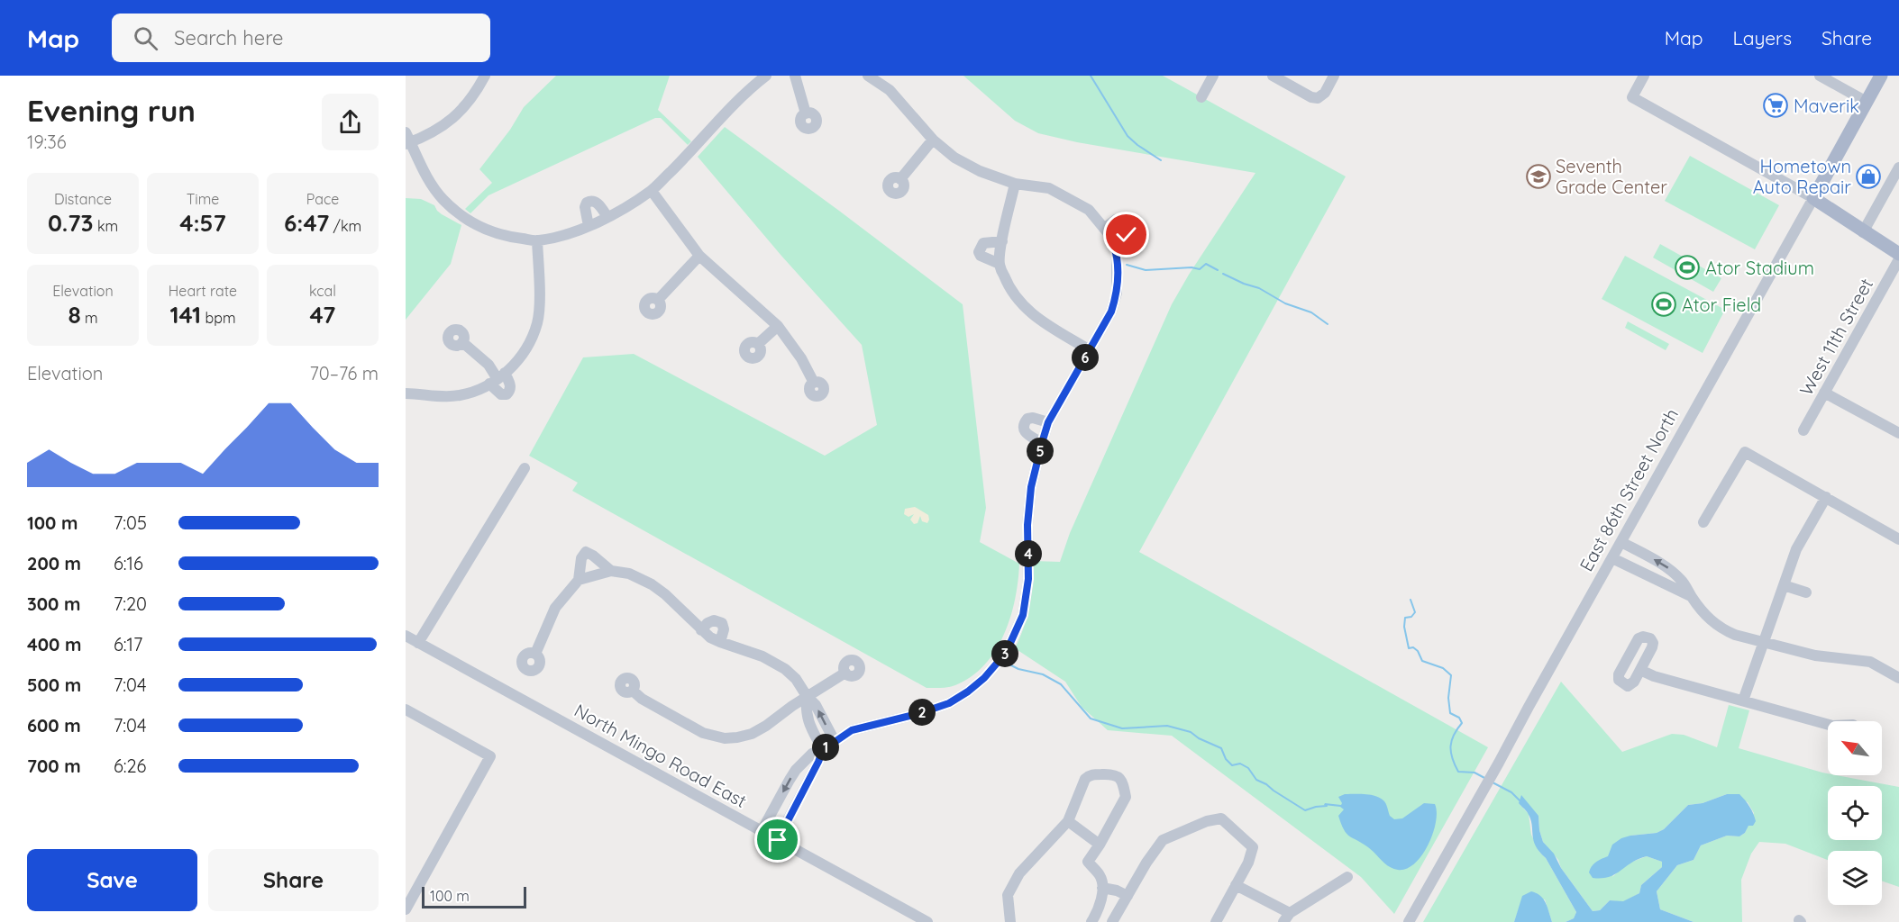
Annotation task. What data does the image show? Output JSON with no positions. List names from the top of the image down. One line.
{"streets":{"main road":["East 86th Street North"],"street":["West 11th Street","North Mingo Road East"]},"places":{"supermarket":["Maverik"],"school or university":["Seventh Grade Center"],"shop":["Hometown Auto Repair"],"sports":["Ator Stadium","Ator Field"]},"scale_bar":"100 m","north":"top left","page":{"header":"Map","search":"Search here","nav":["Map","Layers","Share"],"heading":["Evening run","19:36"],"stats":[["Distance","0.73 km"],["Time","4:57"],["Pace","6:47 /km"],["Elevation","8 m"],["Heart rate","141 bpm"],["kcal","47"]],"pins":["6","5","4","3","2","1"],"chart":["Elevation","70–76 m"],"list":[{"name":"100 m","note":"7:05"},{"name":"200 m","note":"6:16"},{"name":"300 m","note":"7:20"},{"name":"400 m","note":"6:17"},{"name":"500 m","note":"7:04"},{"name":"600 m","note":"7:04"},{"name":"700 m","note":"6:26"}],"buttons":["Save","Share"],"scale":"100 m"}}
